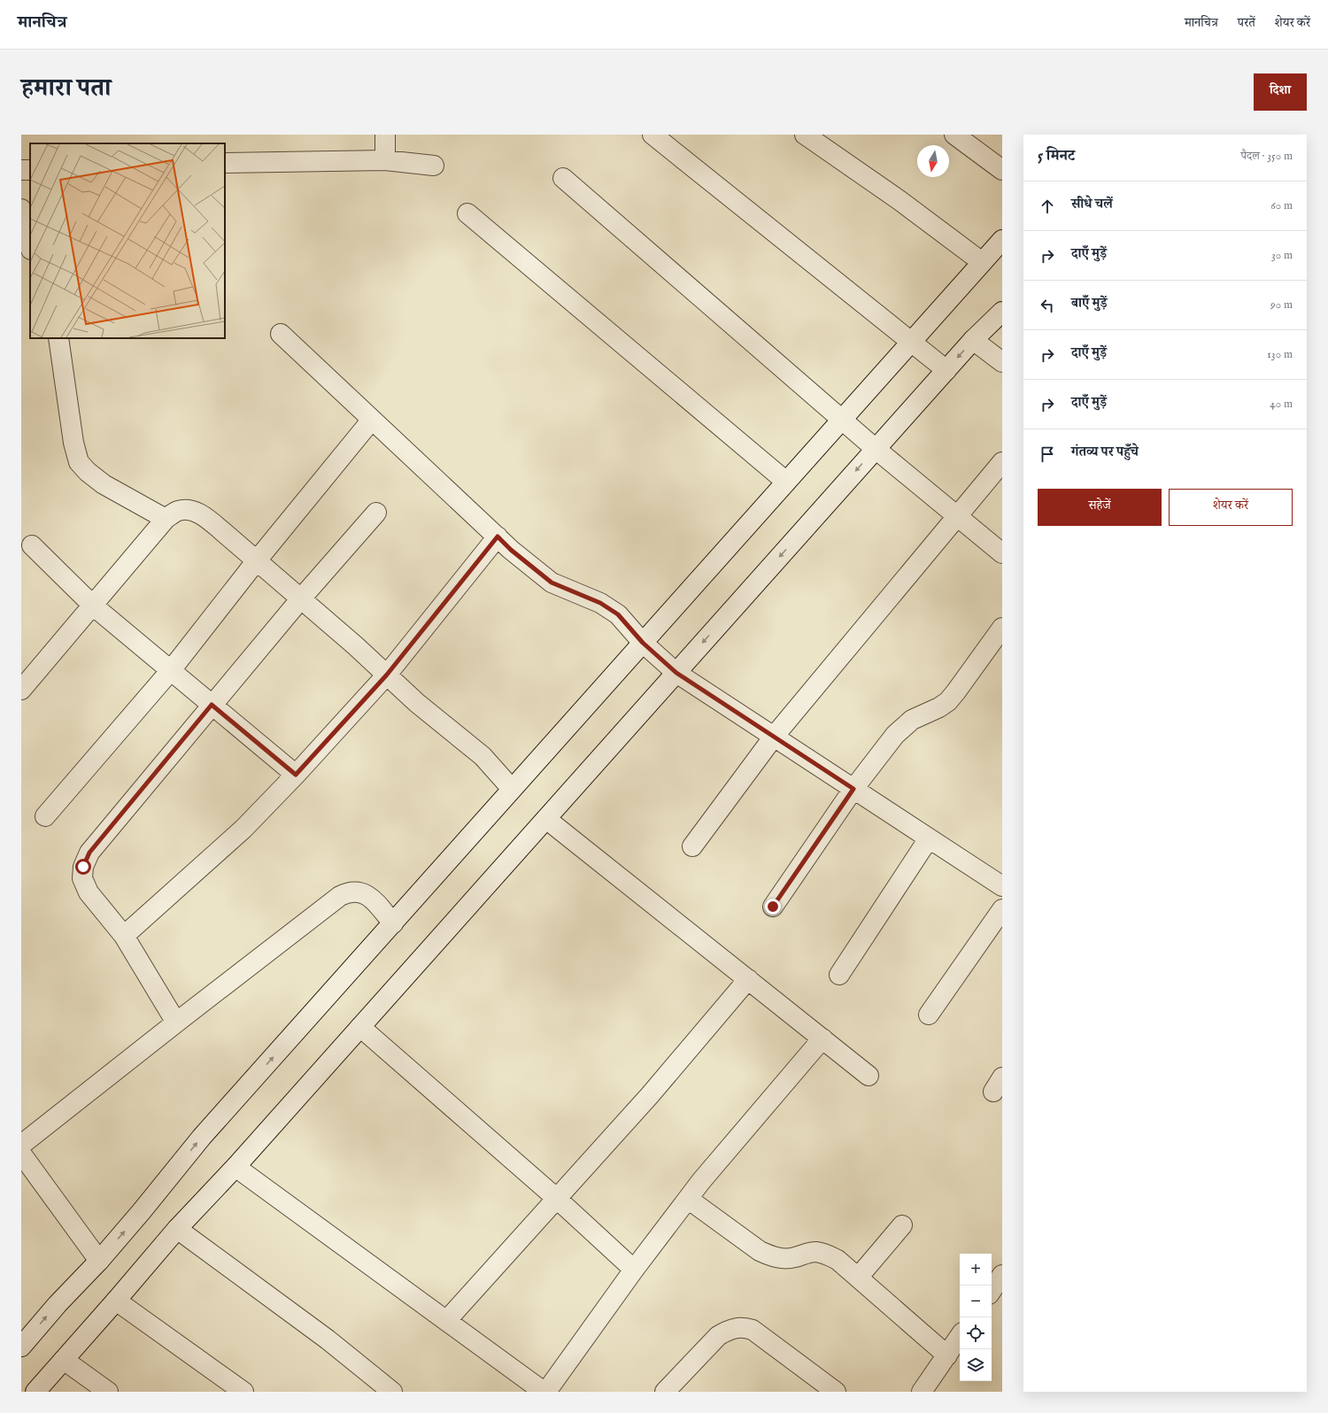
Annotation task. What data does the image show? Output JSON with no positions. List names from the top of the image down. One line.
{"north":"bottom","page":{"header":"मानचित्र","nav":["मानचित्र","परतें","शेयर करें"],"title":"हमारा पता","buttons":["दिशा",["सहेजें","शेयर करें"]],"heading":["5 मिनट","पैदल · 350 m"],"list":[["सीधे चलें","60 m"],["दाएँ मुड़ें","30 m"],["बाएँ मुड़ें","90 m"],["दाएँ मुड़ें","130 m"],["दाएँ मुड़ें","40 m"],"गंतव्य पर पहुँचे"],"map_buttons":["+","−"]}}
